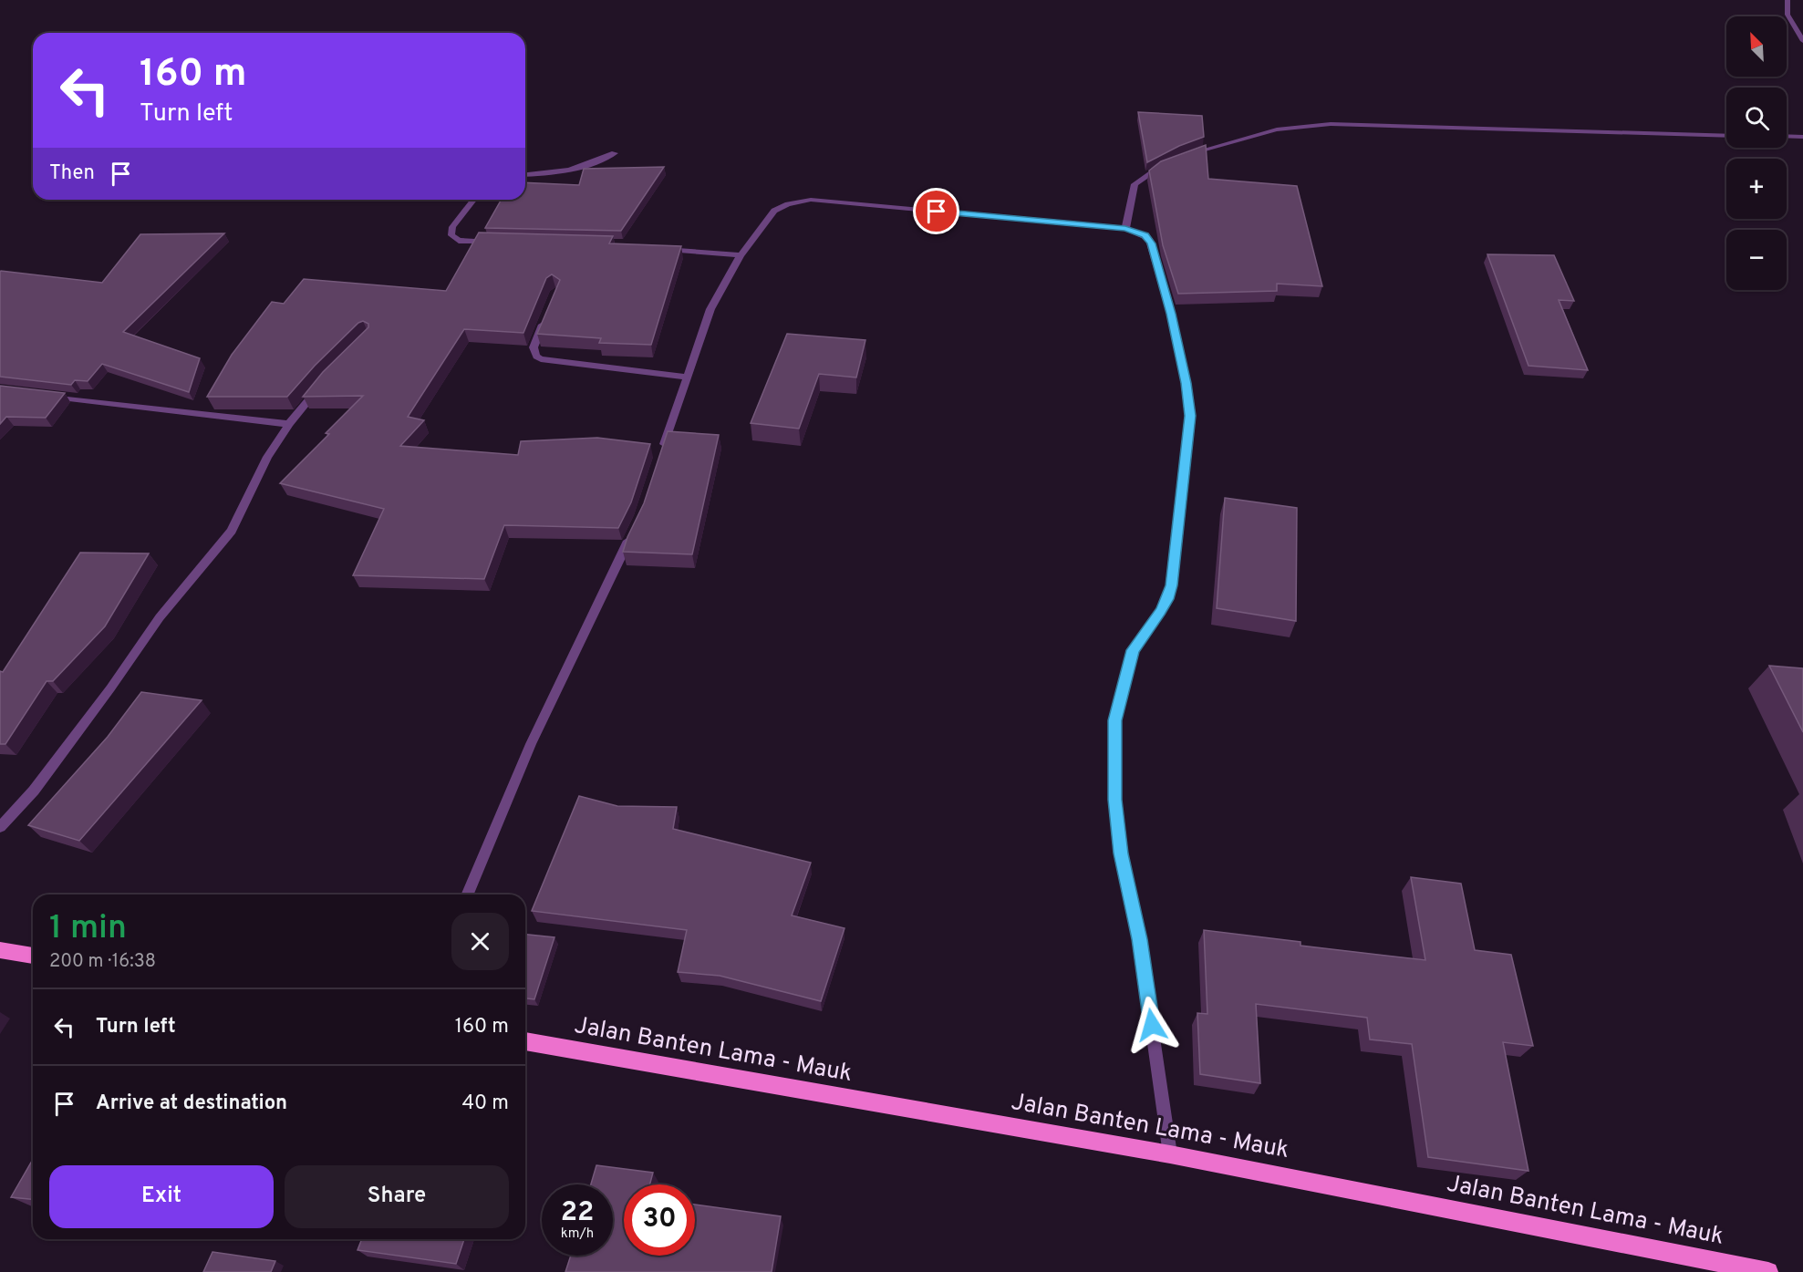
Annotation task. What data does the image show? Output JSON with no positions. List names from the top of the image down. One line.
{"streets":{"main road":["Jalan Banten Lama - Mauk"]},"north":"top left","page":{"map_buttons":["+","−"],"turn":["160 m","Turn left"],"then":"Then","heading":["1 min","200 m · 16:38"],"list":[{"name":"Turn left","value":"160 m"},{"name":"Arrive at destination","value":"40 m"}],"buttons":["Exit","Share"],"speed":"22 km/h","limit":"30"}}
